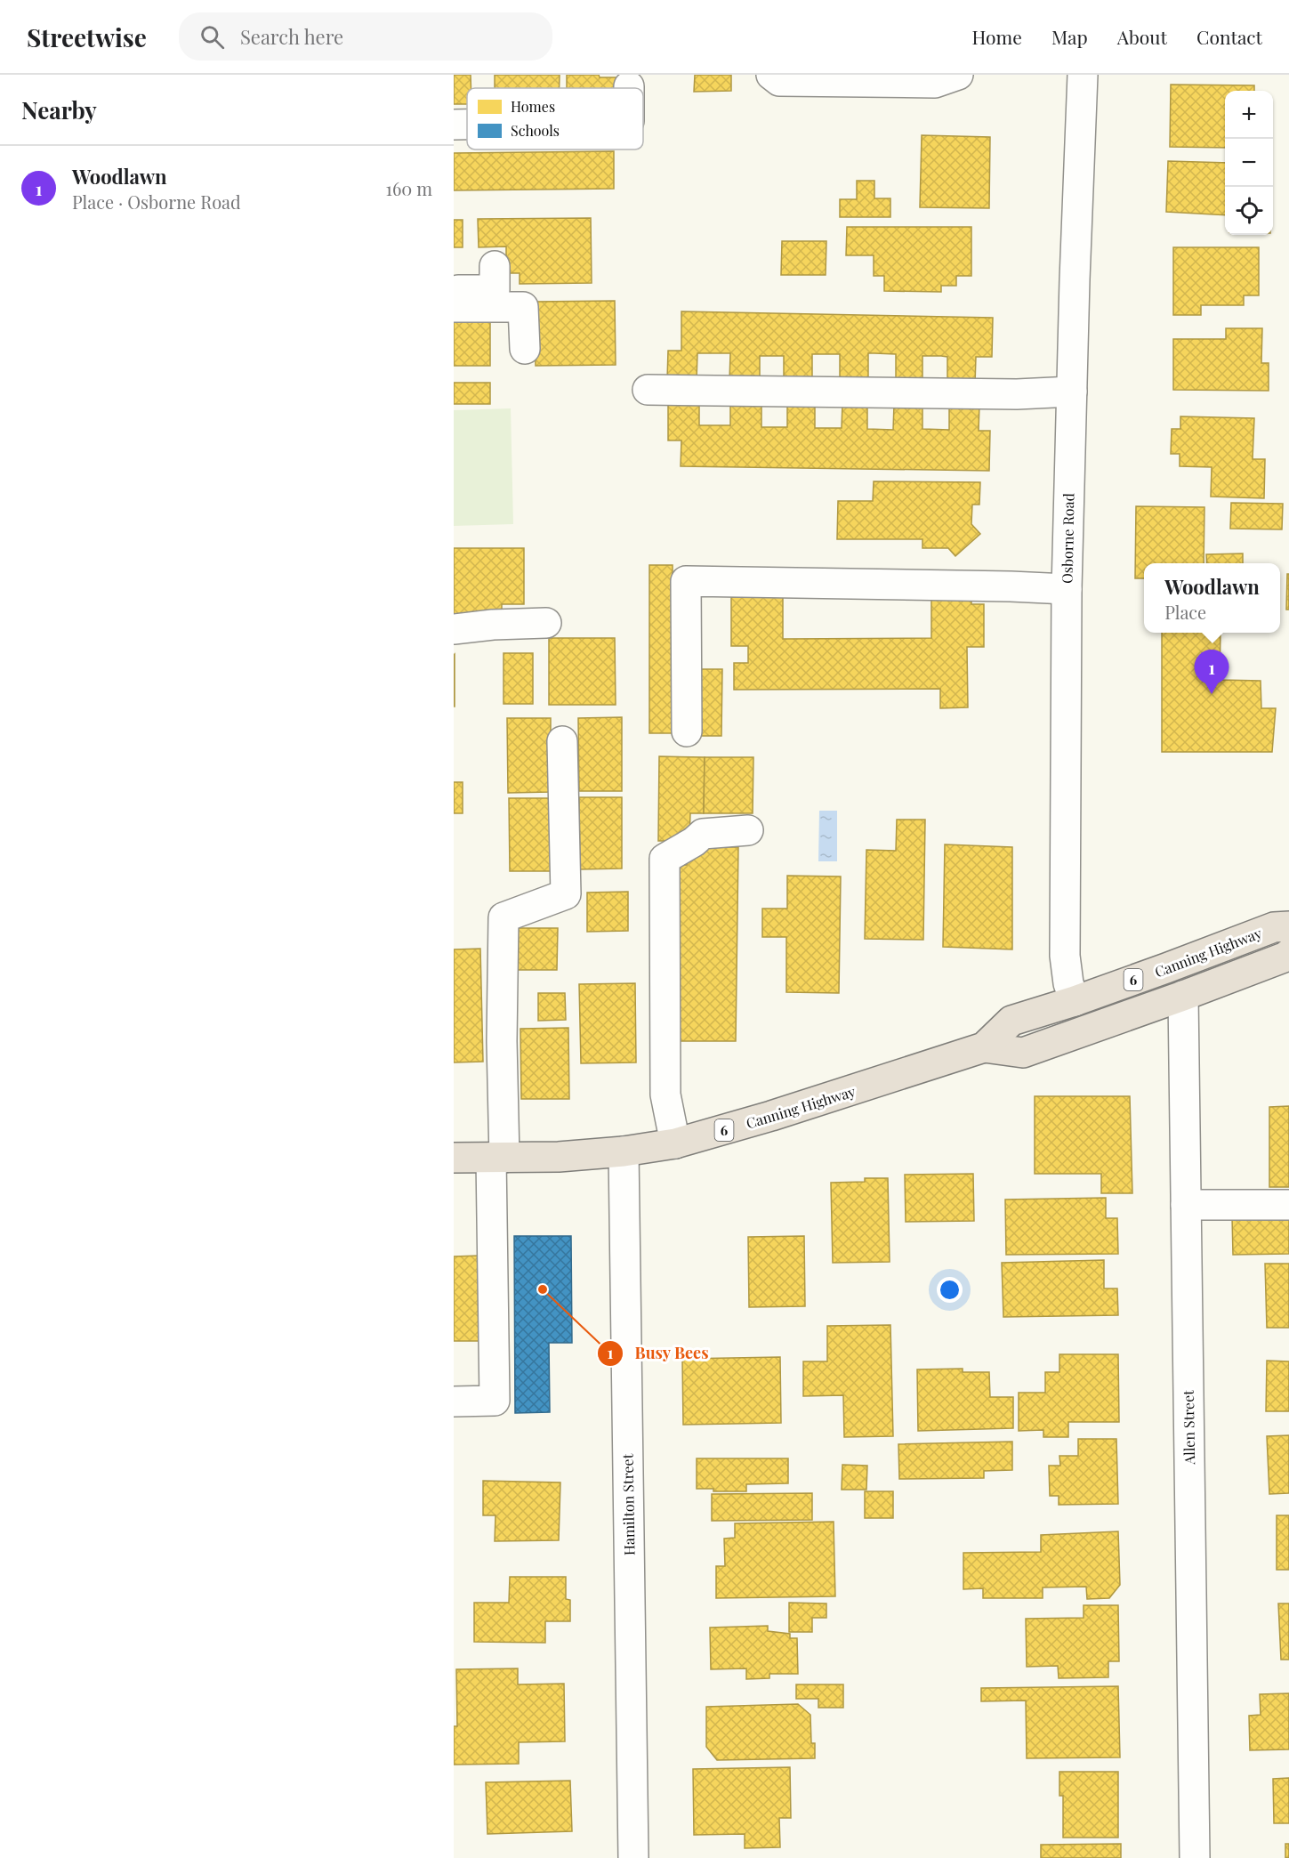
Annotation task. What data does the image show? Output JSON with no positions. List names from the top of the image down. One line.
{"streets":{"highway":["Canning Highway","6"],"street":["Osborne Road","Allen Street","Hamilton Street"]},"crossings":[["Osborne Road","Canning Highway"],["Canning Highway","Allen Street"],["Canning Highway","Hamilton Street"]],"places":["Busy Bees"],"legend":["Homes","Schools"],"page":{"header":"Streetwise","search":"Search here","nav":["Home","Map","About","Contact"],"heading":"Nearby","map_buttons":["+","−"],"list":[{"mark":"1","name":"Woodlawn","note":"Place · Osborne Road","value":"160 m"}],"popup":["Woodlawn","Place"],"pins":"1"}}
